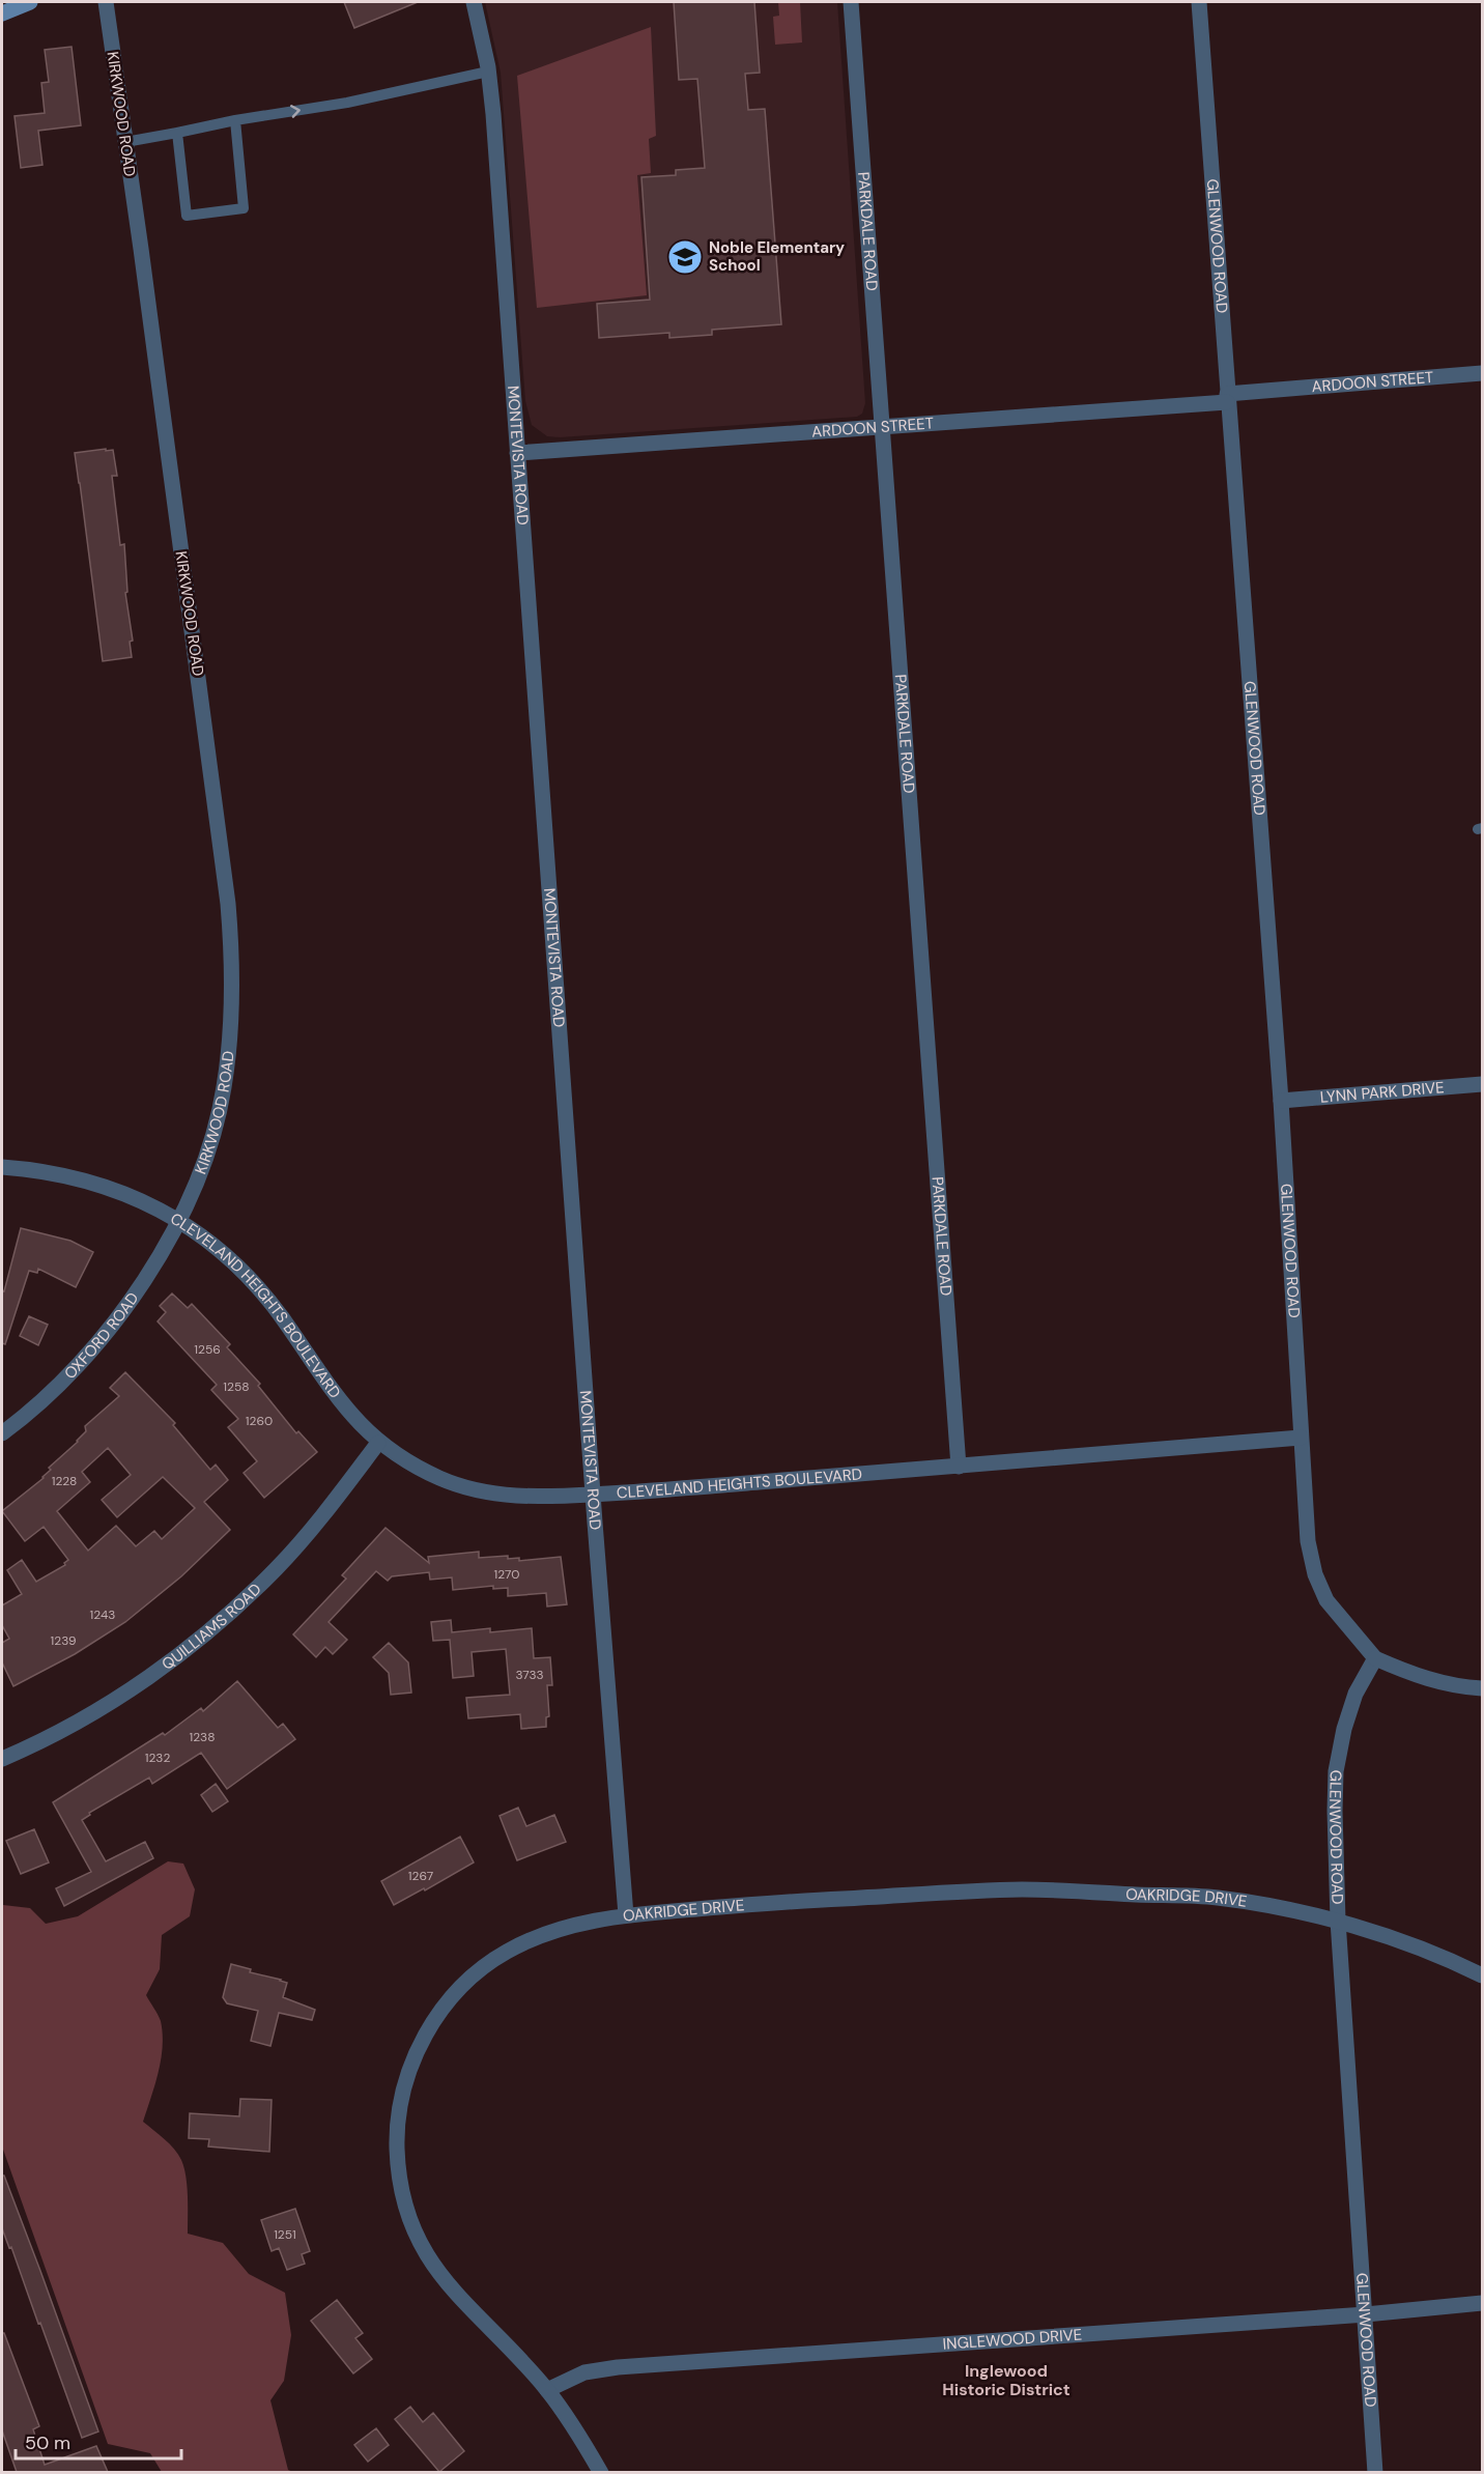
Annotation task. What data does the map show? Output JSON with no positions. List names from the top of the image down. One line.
{"streets":{"street":["KIRKWOOD ROAD","PARKDALE ROAD","GLENWOOD ROAD","ARDOON STREET","MONTEVISTA ROAD","LYNN PARK DRIVE","CLEVELAND HEIGHTS BOULEVARD","OXFORD ROAD","QUILLIAMS ROAD","OAKRIDGE DRIVE","INGLEWOOD DRIVE"]},"crossings":[["KIRKWOOD ROAD","CLEVELAND HEIGHTS BOULEVARD"],["KIRKWOOD ROAD","OXFORD ROAD"],["PARKDALE ROAD","ARDOON STREET"],["PARKDALE ROAD","CLEVELAND HEIGHTS BOULEVARD"],["GLENWOOD ROAD","ARDOON STREET"],["GLENWOOD ROAD","LYNN PARK DRIVE"],["GLENWOOD ROAD","CLEVELAND HEIGHTS BOULEVARD"],["GLENWOOD ROAD","OAKRIDGE DRIVE"],["GLENWOOD ROAD","INGLEWOOD DRIVE"],["ARDOON STREET","MONTEVISTA ROAD"],["MONTEVISTA ROAD","CLEVELAND HEIGHTS BOULEVARD"],["MONTEVISTA ROAD","OAKRIDGE DRIVE"],["CLEVELAND HEIGHTS BOULEVARD","OXFORD ROAD"],["CLEVELAND HEIGHTS BOULEVARD","QUILLIAMS ROAD"],["OAKRIDGE DRIVE","INGLEWOOD DRIVE"]],"districts":["Inglewood Historic District"],"places":{"school or university":["Noble Elementary School"]},"house_numbers":["1256","1258","1260","1228","1270","1243","1239","3733","1238","1232","1267","1251"],"scale_bar":"50 m"}
